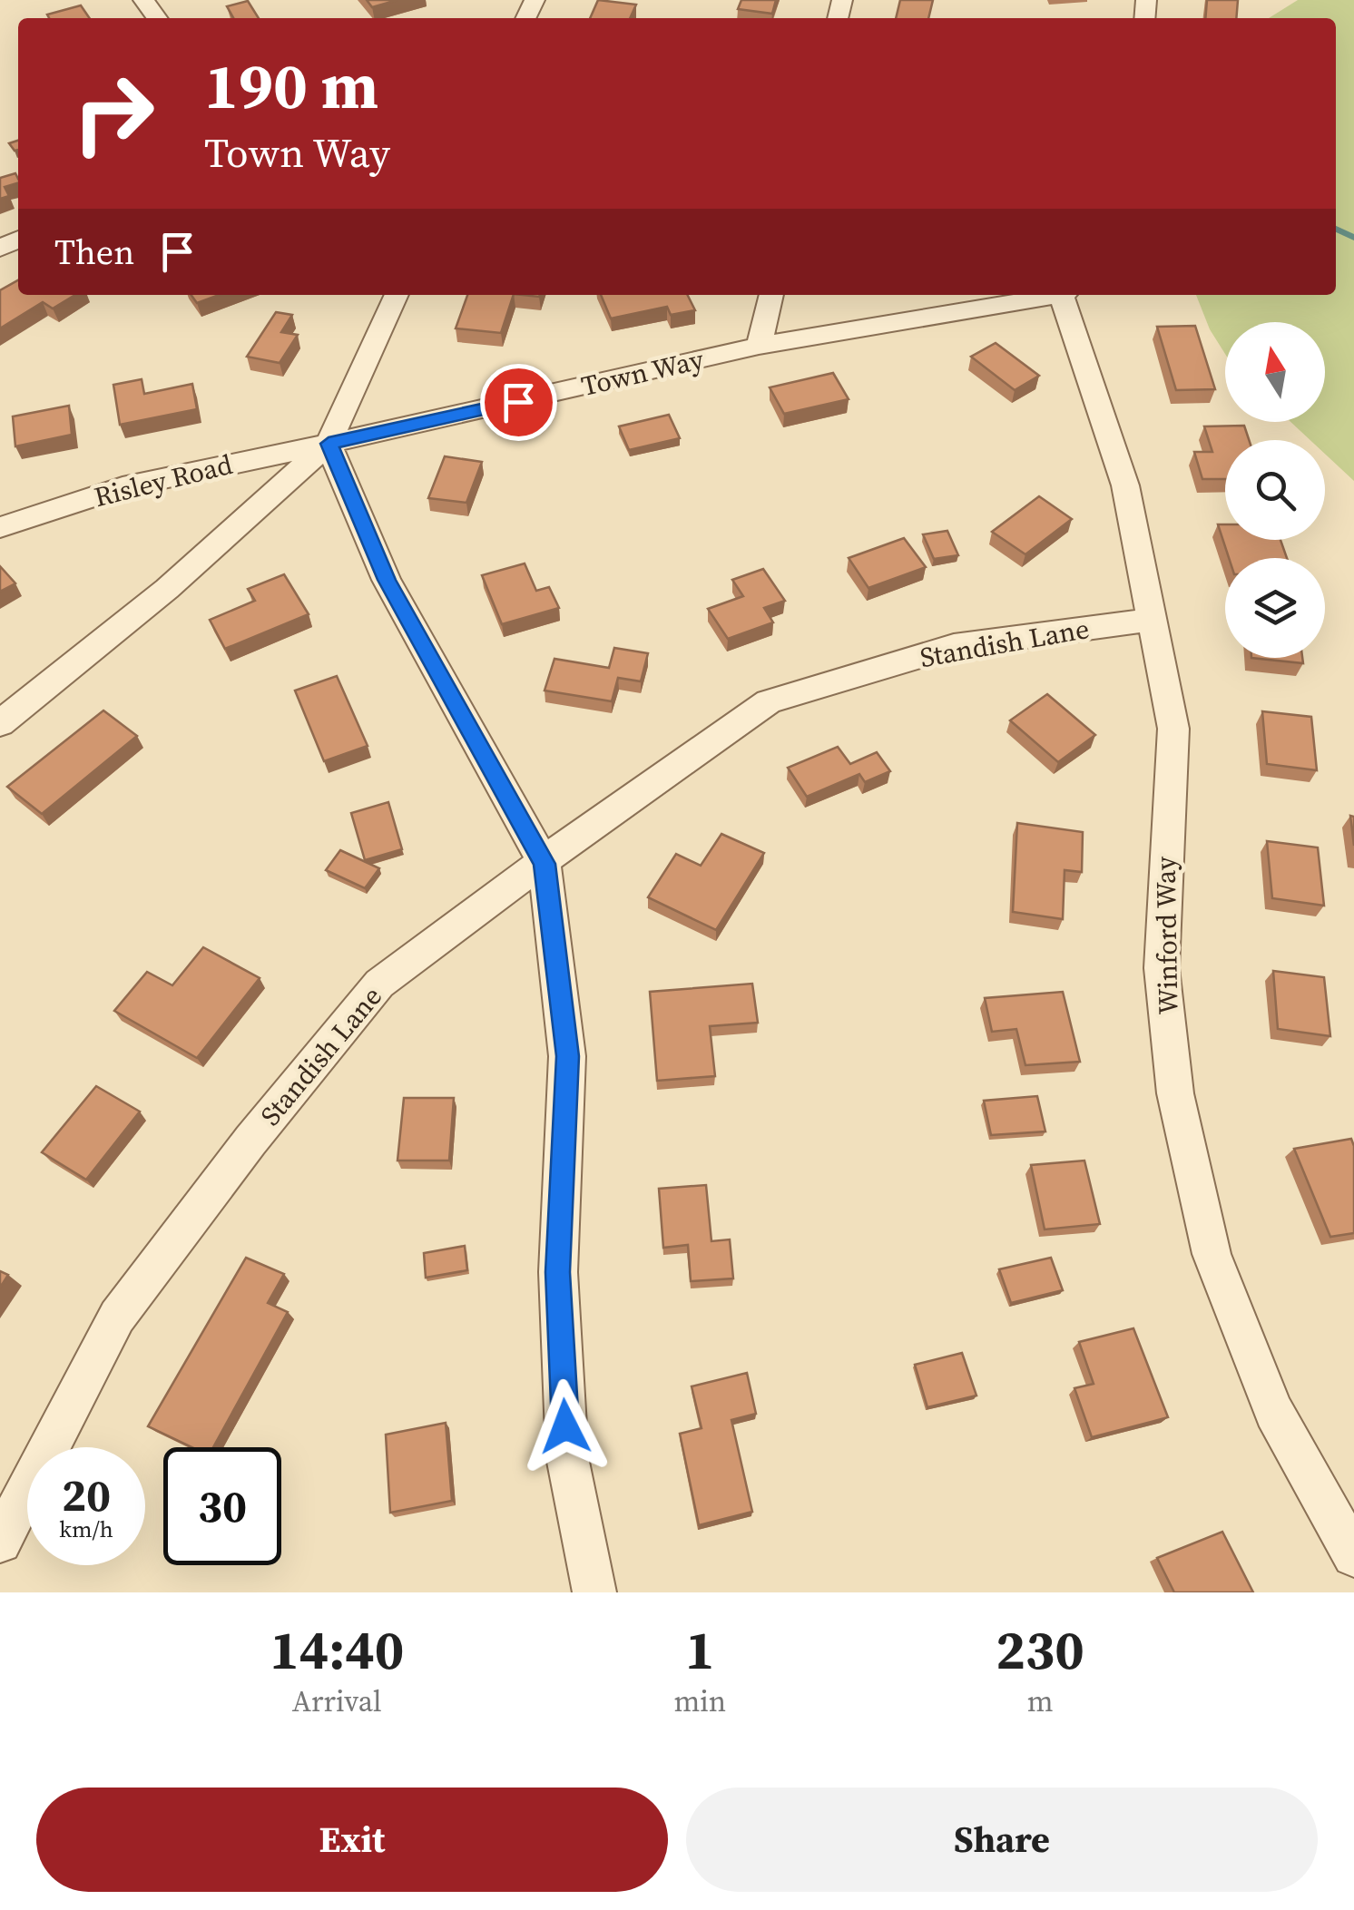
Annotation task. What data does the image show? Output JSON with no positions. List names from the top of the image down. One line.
{"streets":{"street":["Town Way","Risley Road","Standish Lane","Winford Way"]},"crossings":[["Town Way","Risley Road"],["Standish Lane","Winford Way"]],"north":"top","page":{"turn":["190 m","Town Way"],"then":"Then","speed":"20 km/h","limit":"30","eta":["14:40","Arrival","1","min","230","m"],"buttons":["Exit","Share"]}}
